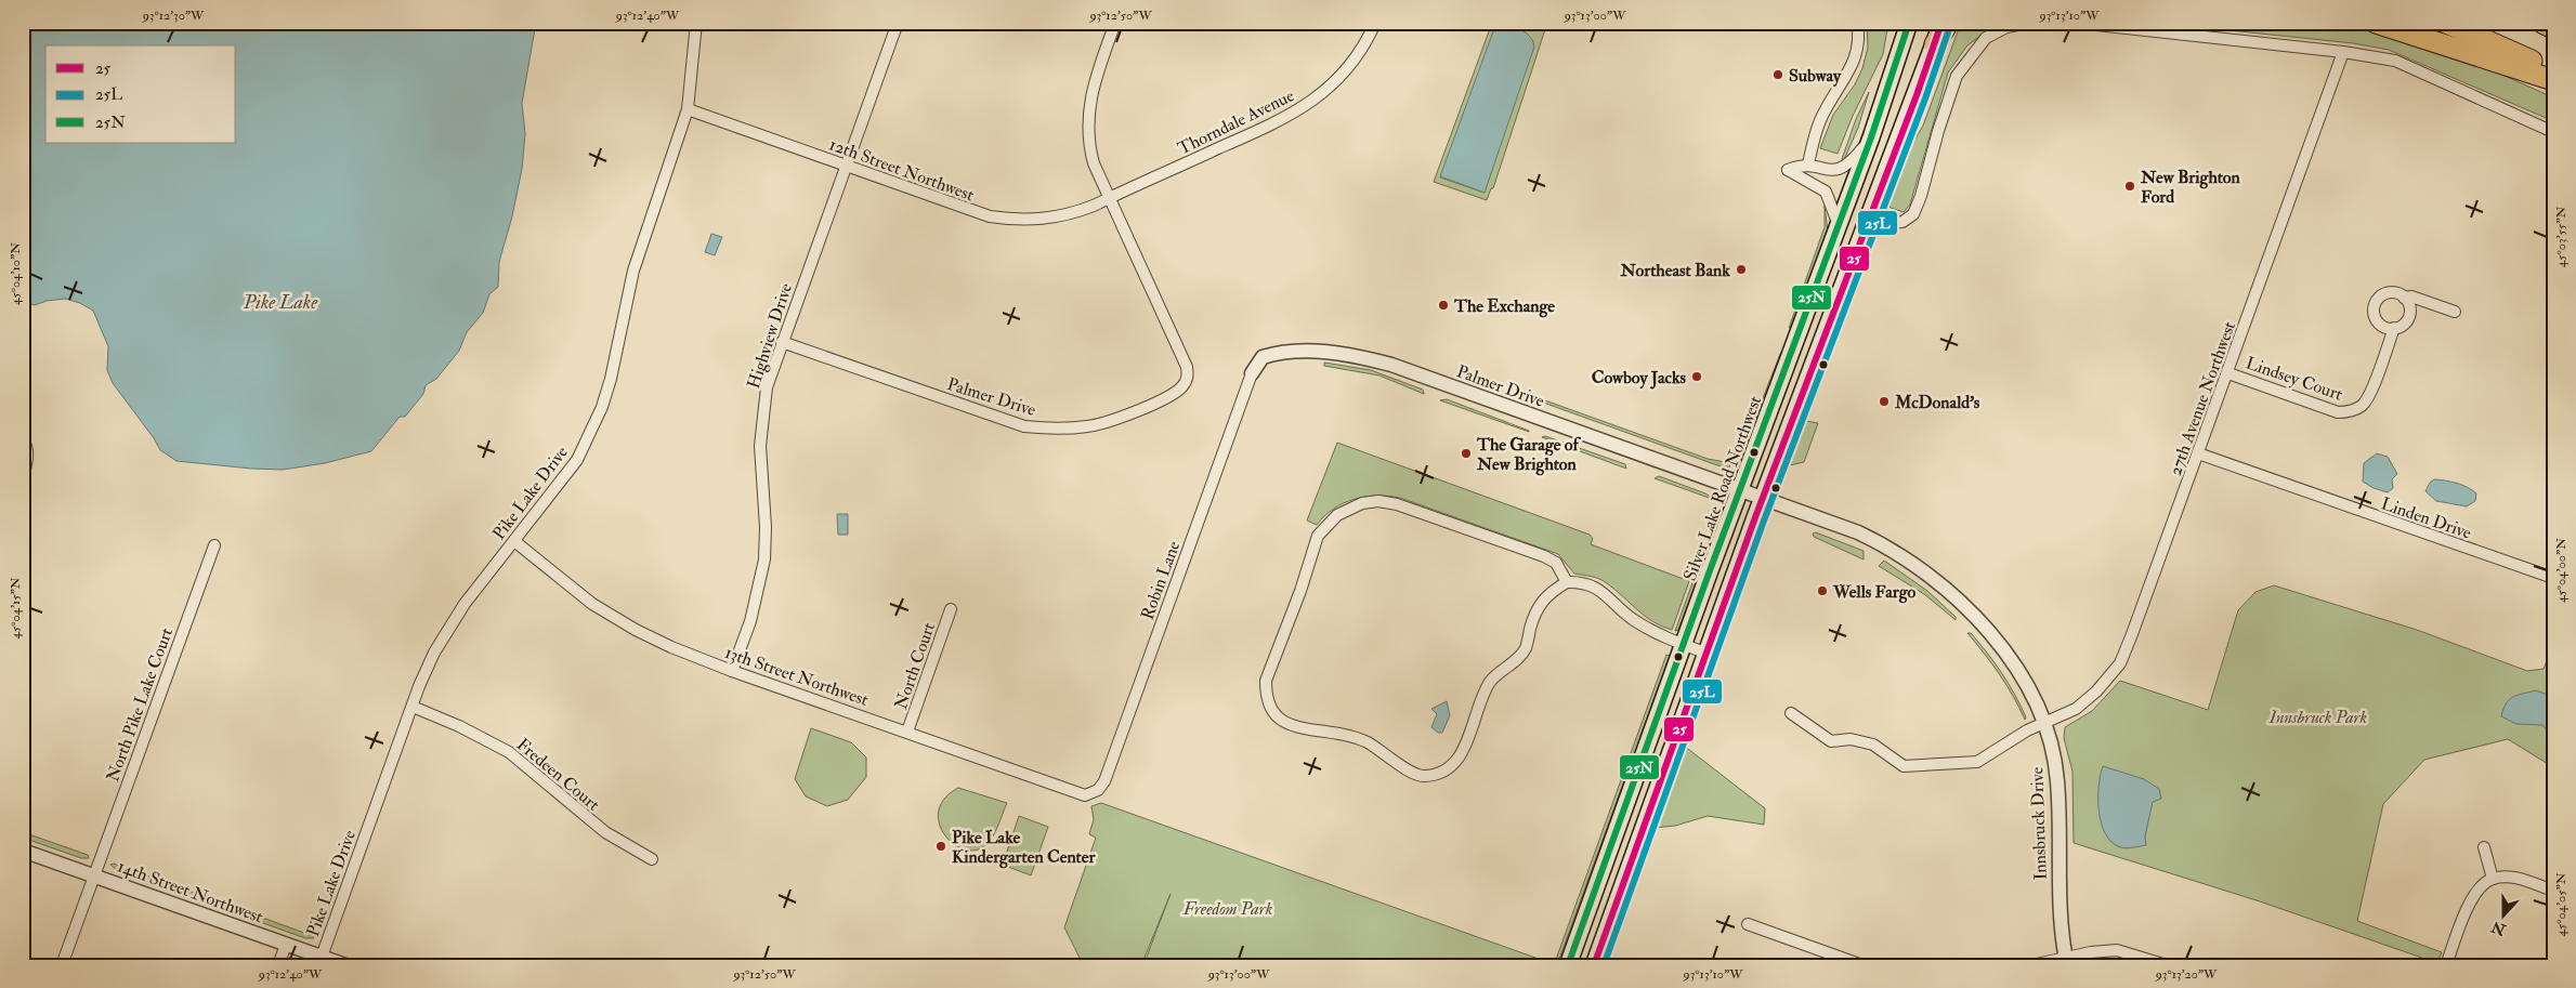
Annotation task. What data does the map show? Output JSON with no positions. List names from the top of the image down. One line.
{"streets":{"main road":["Silver Lake Road Northwest"],"street":["Thorndale Avenue","12th Street Northwest","Highview Drive","Lindsey Court","Palmer Drive","27th Avenue Northwest","Pike Lake Drive","Linden Drive","Robin Lane","North Court","13th Street Northwest","North Pike Lake Court","Fredeen Court","Innsbruck Drive","14th Street Northwest"]},"crossings":[["Thorndale Avenue","12th Street Northwest"],["Thorndale Avenue","Palmer Drive"],["12th Street Northwest","Highview Drive"],["12th Street Northwest","Palmer Drive"],["12th Street Northwest","Pike Lake Drive"],["Highview Drive","Palmer Drive"],["Highview Drive","13th Street Northwest"],["Lindsey Court","27th Avenue Northwest"],["Palmer Drive","Silver Lake Road Northwest"],["Palmer Drive","Robin Lane"],["Palmer Drive","Innsbruck Drive"],["27th Avenue Northwest","Linden Drive"],["27th Avenue Northwest","Innsbruck Drive"],["Silver Lake Road Northwest","Innsbruck Drive"],["Pike Lake Drive","13th Street Northwest"],["Pike Lake Drive","Fredeen Court"],["Pike Lake Drive","14th Street Northwest"],["Robin Lane","13th Street Northwest"],["North Court","13th Street Northwest"],["North Pike Lake Court","14th Street Northwest"]],"water":["Pike Lake"],"parks":["Innsbruck Park","Freedom Park"],"places":["Subway","New Brighton Ford","Northeast Bank","The Exchange","Cowboy Jacks","McDonald's","The Garage of New Brighton","Wells Fargo","Pike Lake Kindergarten Center"],"lines":["transit line 25","transit line 25N","transit line 25L"],"legend":["25","25L","25N"],"north":"bottom","coordinates":["93°12'30\"W","93°12'40\"W","93°12'50\"W","93°13'00\"W","93°13'10\"W","45°03'55\"N","45°04'10\"N","45°04'00\"N","45°04'15\"N","45°04'05\"N","93°13'20\"W"]}
